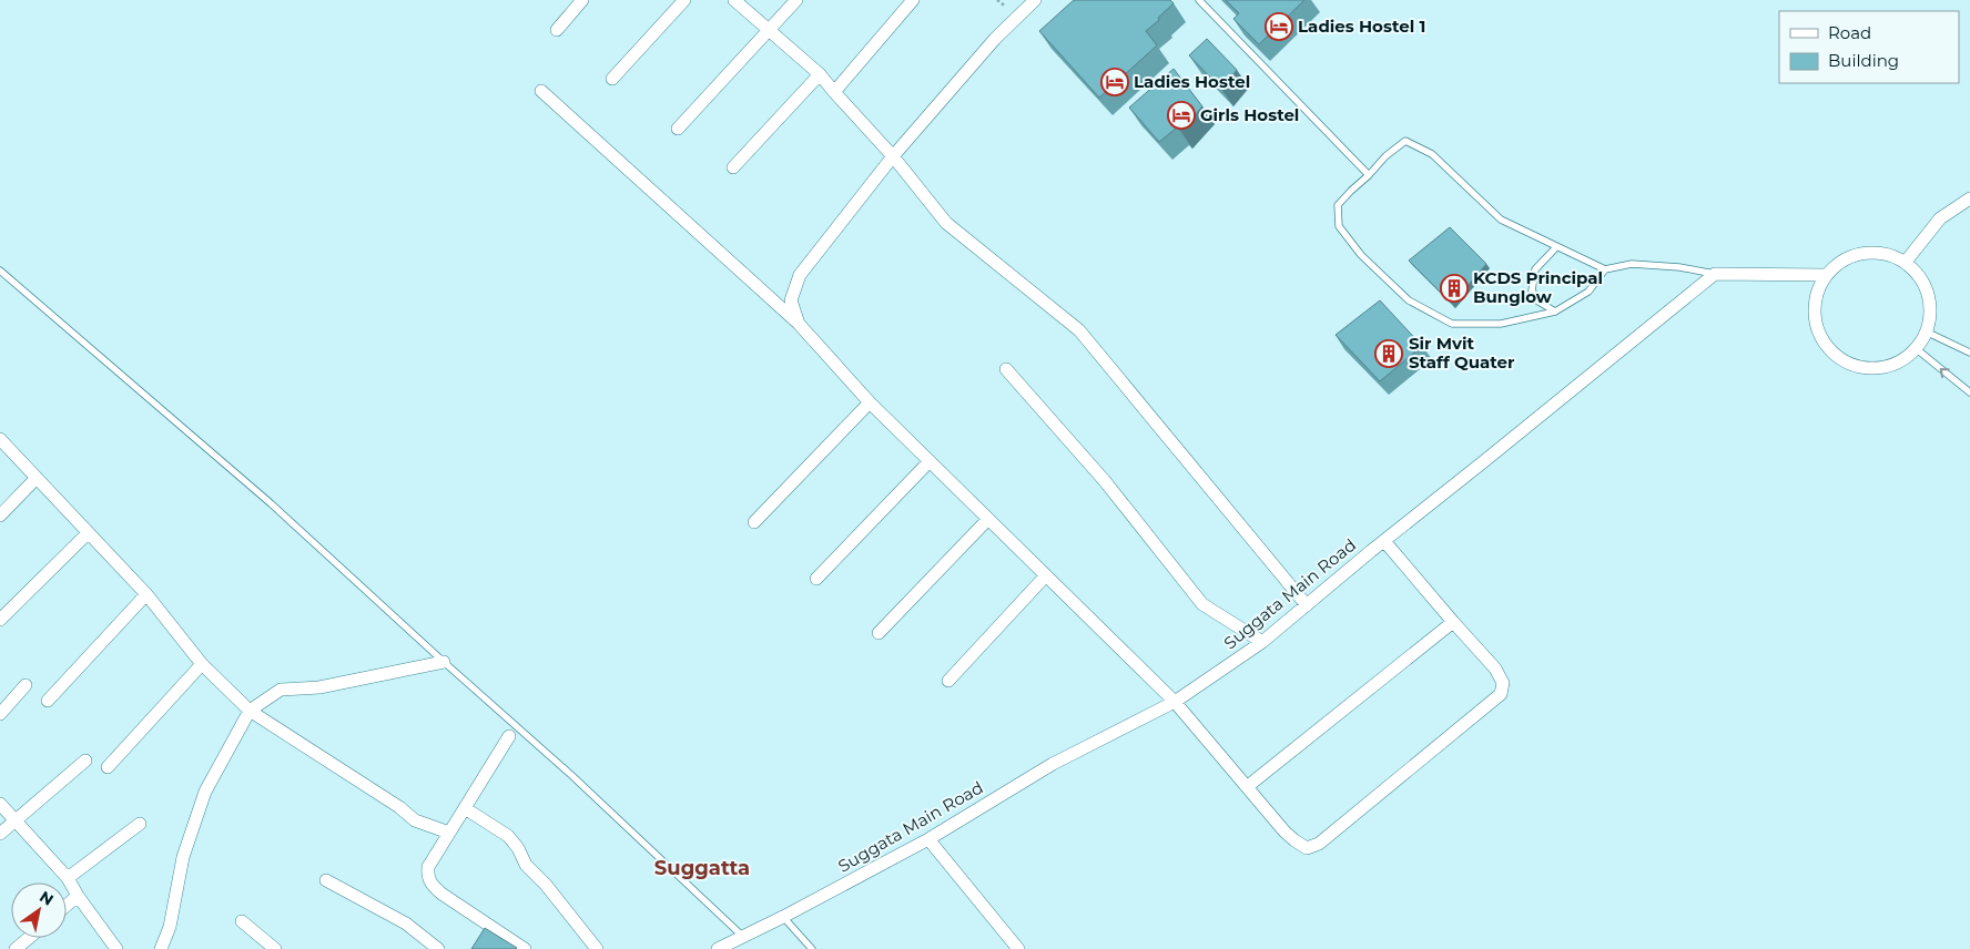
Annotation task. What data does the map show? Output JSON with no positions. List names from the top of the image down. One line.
{"streets":{"street":["Suggata Main Road"]},"districts":["Suggatta"],"places":{"hotel":["Ladies Hostel 1","Ladies Hostel","Girls Hostel"],"building":["KCDS Principal Bunglow","Sir Mvit Staff Quater"]},"legend":["Road","Building"],"north":"top right"}
